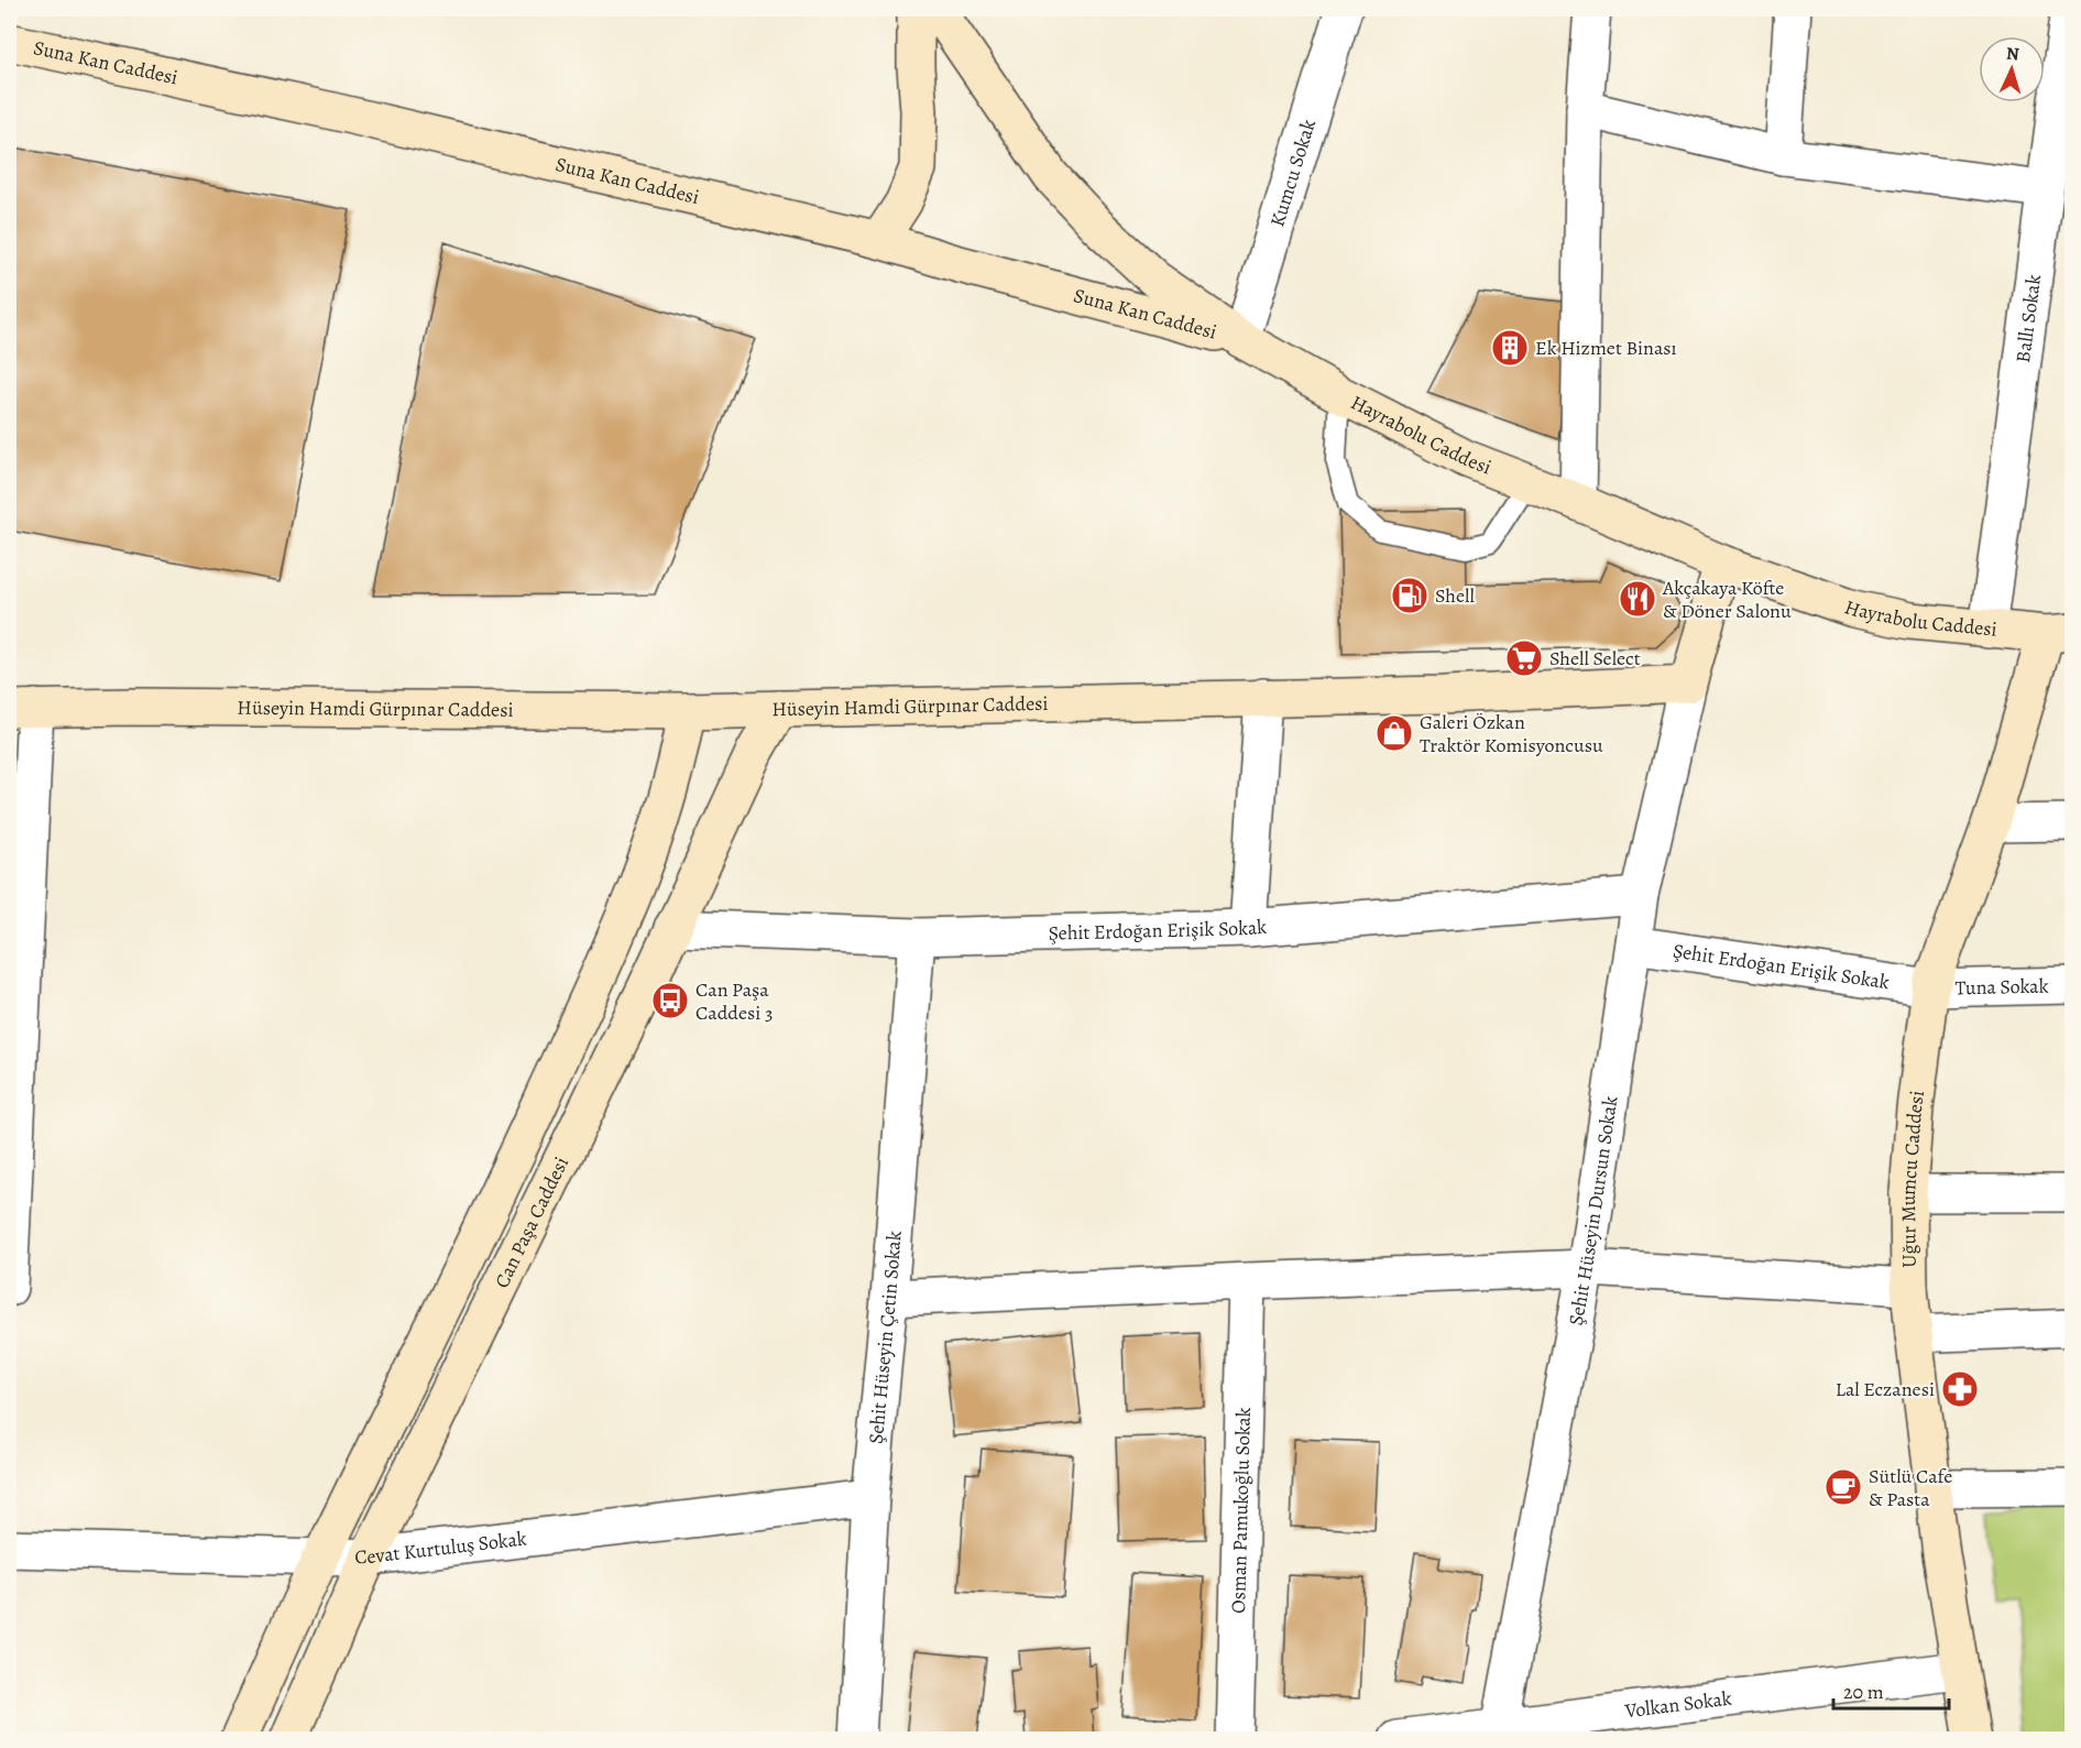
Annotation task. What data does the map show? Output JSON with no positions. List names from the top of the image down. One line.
{"streets":{"street":["Suna Kan Caddesi","Kumcu Sokak","Ballı Sokak","Hayrabolu Caddesi","Hüseyin Hamdi Gürpınar Caddesi","Şehit Erdoğan Erişik Sokak","Tuna Sokak","Uğur Mumcu Caddesi","Şehit Hüseyin Dursun Sokak","Can Paşa Caddesi","Şehit Hüseyin Çetin Sokak","Osman Pamukoğlu Sokak","Cevat Kurtuluş Sokak","Volkan Sokak"]},"crossings":[["Suna Kan Caddesi","Kumcu Sokak"],["Suna Kan Caddesi","Hayrabolu Caddesi"],["Kumcu Sokak","Hayrabolu Caddesi"],["Ballı Sokak","Hayrabolu Caddesi"],["Hayrabolu Caddesi","Uğur Mumcu Caddesi"],["Hüseyin Hamdi Gürpınar Caddesi","Şehit Hüseyin Dursun Sokak"],["Hüseyin Hamdi Gürpınar Caddesi","Can Paşa Caddesi"],["Şehit Erdoğan Erişik Sokak","Tuna Sokak"],["Şehit Erdoğan Erişik Sokak","Uğur Mumcu Caddesi"],["Şehit Erdoğan Erişik Sokak","Şehit Hüseyin Dursun Sokak"],["Şehit Erdoğan Erişik Sokak","Can Paşa Caddesi"],["Şehit Erdoğan Erişik Sokak","Şehit Hüseyin Çetin Sokak"],["Tuna Sokak","Uğur Mumcu Caddesi"],["Uğur Mumcu Caddesi","Volkan Sokak"],["Şehit Hüseyin Dursun Sokak","Volkan Sokak"],["Can Paşa Caddesi","Cevat Kurtuluş Sokak"],["Şehit Hüseyin Çetin Sokak","Cevat Kurtuluş Sokak"]],"places":{"building":["Ek Hizmet Binası"],"fuel station":["Shell"],"restaurant":["Akçakaya Köfte & Döner Salonu"],"supermarket":["Shell Select"],"shop":["Galeri Özkan Traktör Komisyoncusu"],"bus stop":["Can Paşa Caddesi 3"],"pharmacy":["Lal Eczanesi"],"cafe":["Sütlü Cafe & Pasta"]},"scale_bar":"20 m","north":"top"}
